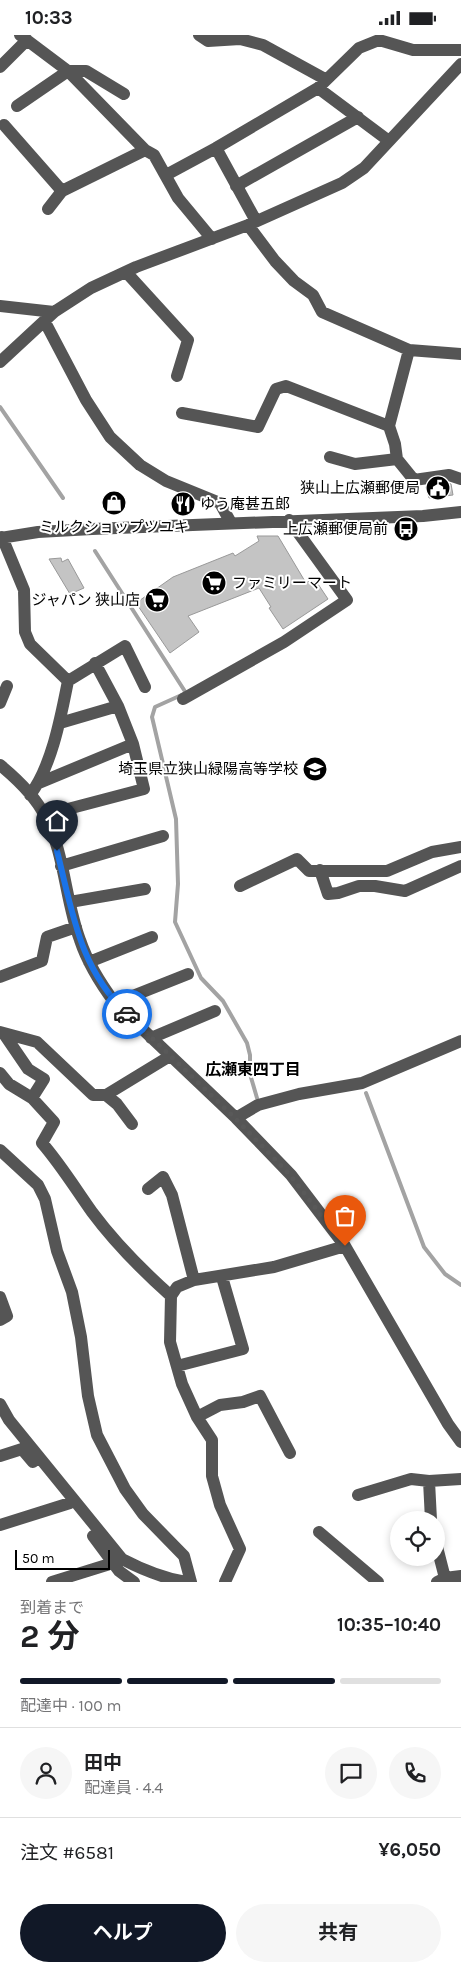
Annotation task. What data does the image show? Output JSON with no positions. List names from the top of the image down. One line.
{"districts":["広瀬東四丁目"],"places":{"public building":["狭山上広瀬郵便局"],"shop":["ミルクショップツユキ"],"restaurant":["ゆう庵甚五郎"],"bus stop":["上広瀬郵便局前"],"supermarket":["ファミリーマート","ジャパン 狭山店"],"school or university":["埼玉県立狭山緑陽高等学校"]},"scale_bar":"50 m","page":{"status":"10:33","scale":"50 m","heading":["2 分","到着まで","10:35–10:40"],"panel":["田中","配達員 · 4.4","注文 #6581","¥6,050"],"bar":"配達中 · 100 m","buttons":["ヘルプ","共有"]}}
